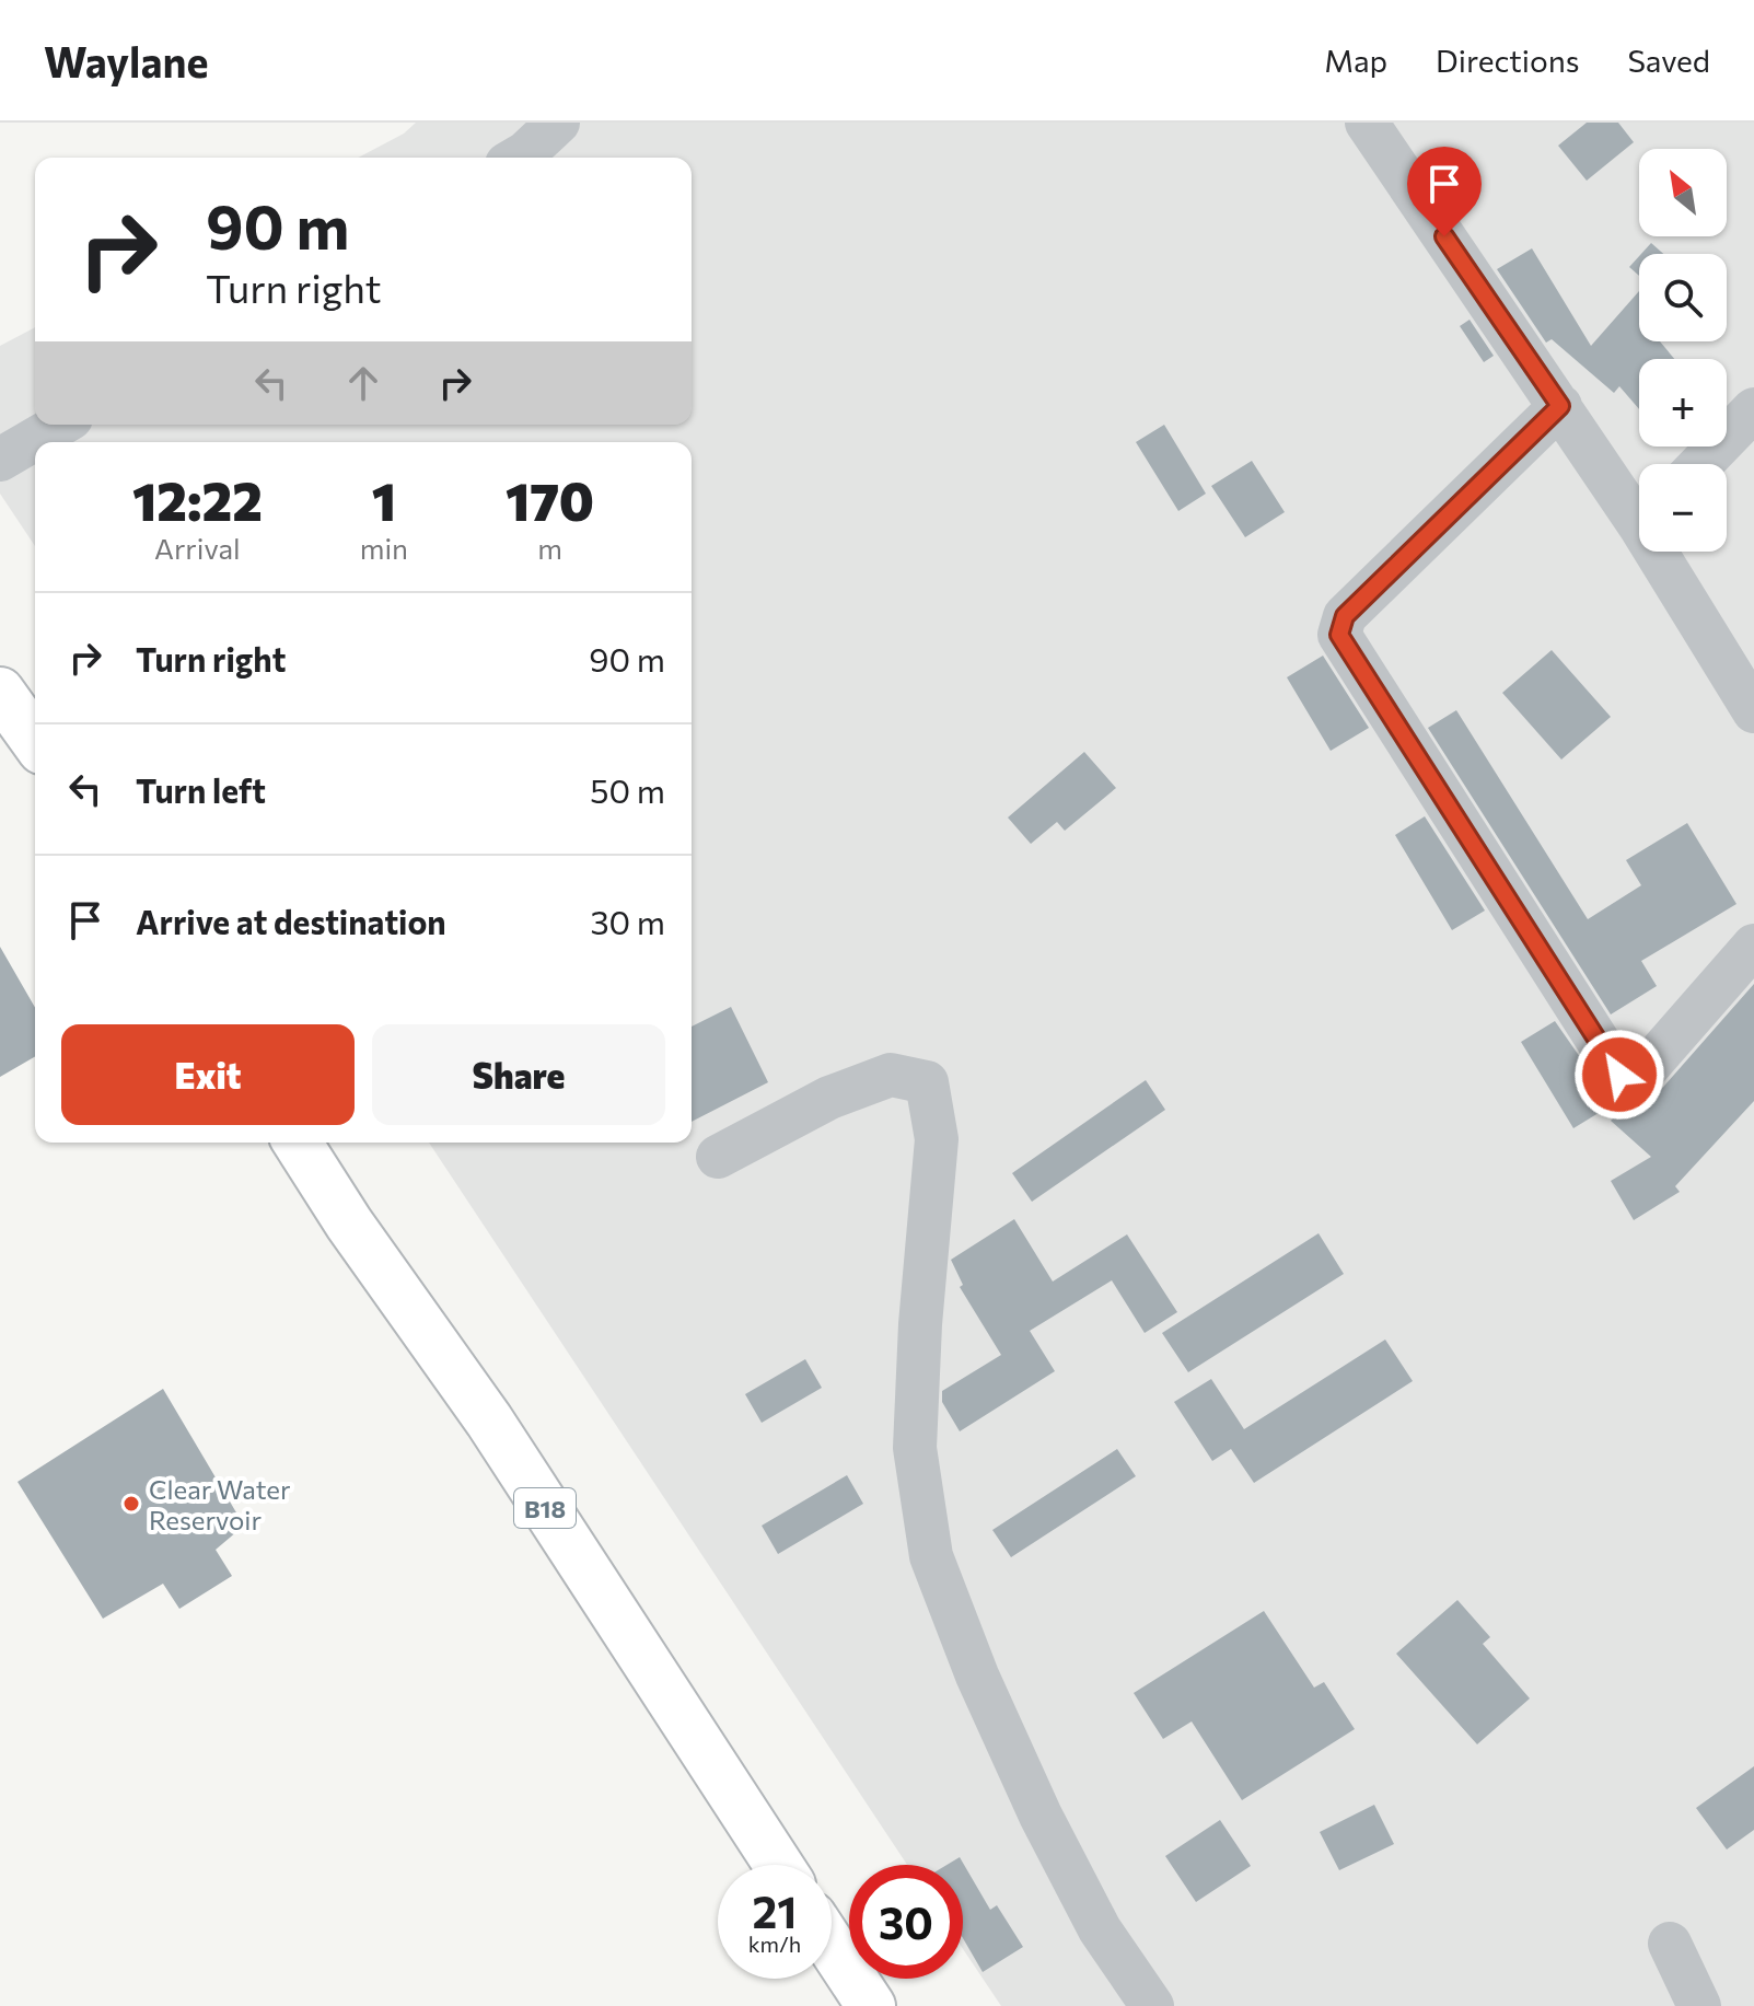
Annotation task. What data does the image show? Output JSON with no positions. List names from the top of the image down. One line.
{"streets":{"highway":["B18"]},"places":["Clear Water Reservoir"],"north":"top left","page":{"header":"Waylane","nav":["Map","Directions","Saved"],"map_buttons":["+","−"],"turn":["90 m","Turn right"],"eta":["12:22","Arrival","1","min","170","m"],"list":[{"name":"Turn right","value":"90 m"},{"name":"Turn left","value":"50 m"},{"name":"Arrive at destination","value":"30 m"}],"buttons":["Exit","Share"],"speed":"21 km/h","limit":"30"}}
